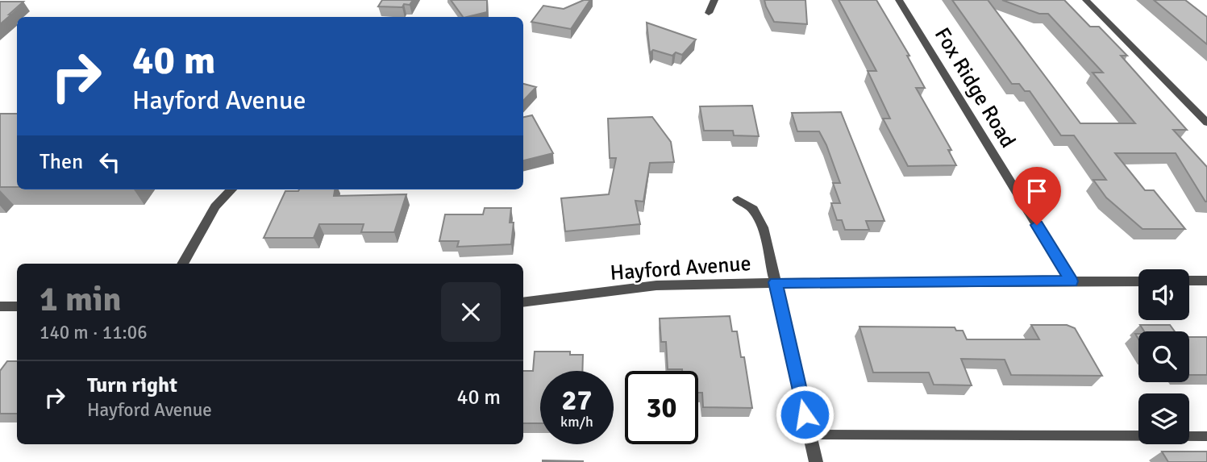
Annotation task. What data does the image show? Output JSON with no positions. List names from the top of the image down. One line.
{"streets":{"street":["Fox Ridge Road","Hayford Avenue"]},"crossings":[["Fox Ridge Road","Hayford Avenue"]],"page":{"turn":["40 m","Hayford Avenue"],"then":"Then","heading":["1 min","140 m · 11:06"],"list":[{"name":"Turn right","note":"Hayford Avenue","value":"40 m"}],"speed":"27 km/h","limit":"30"}}
